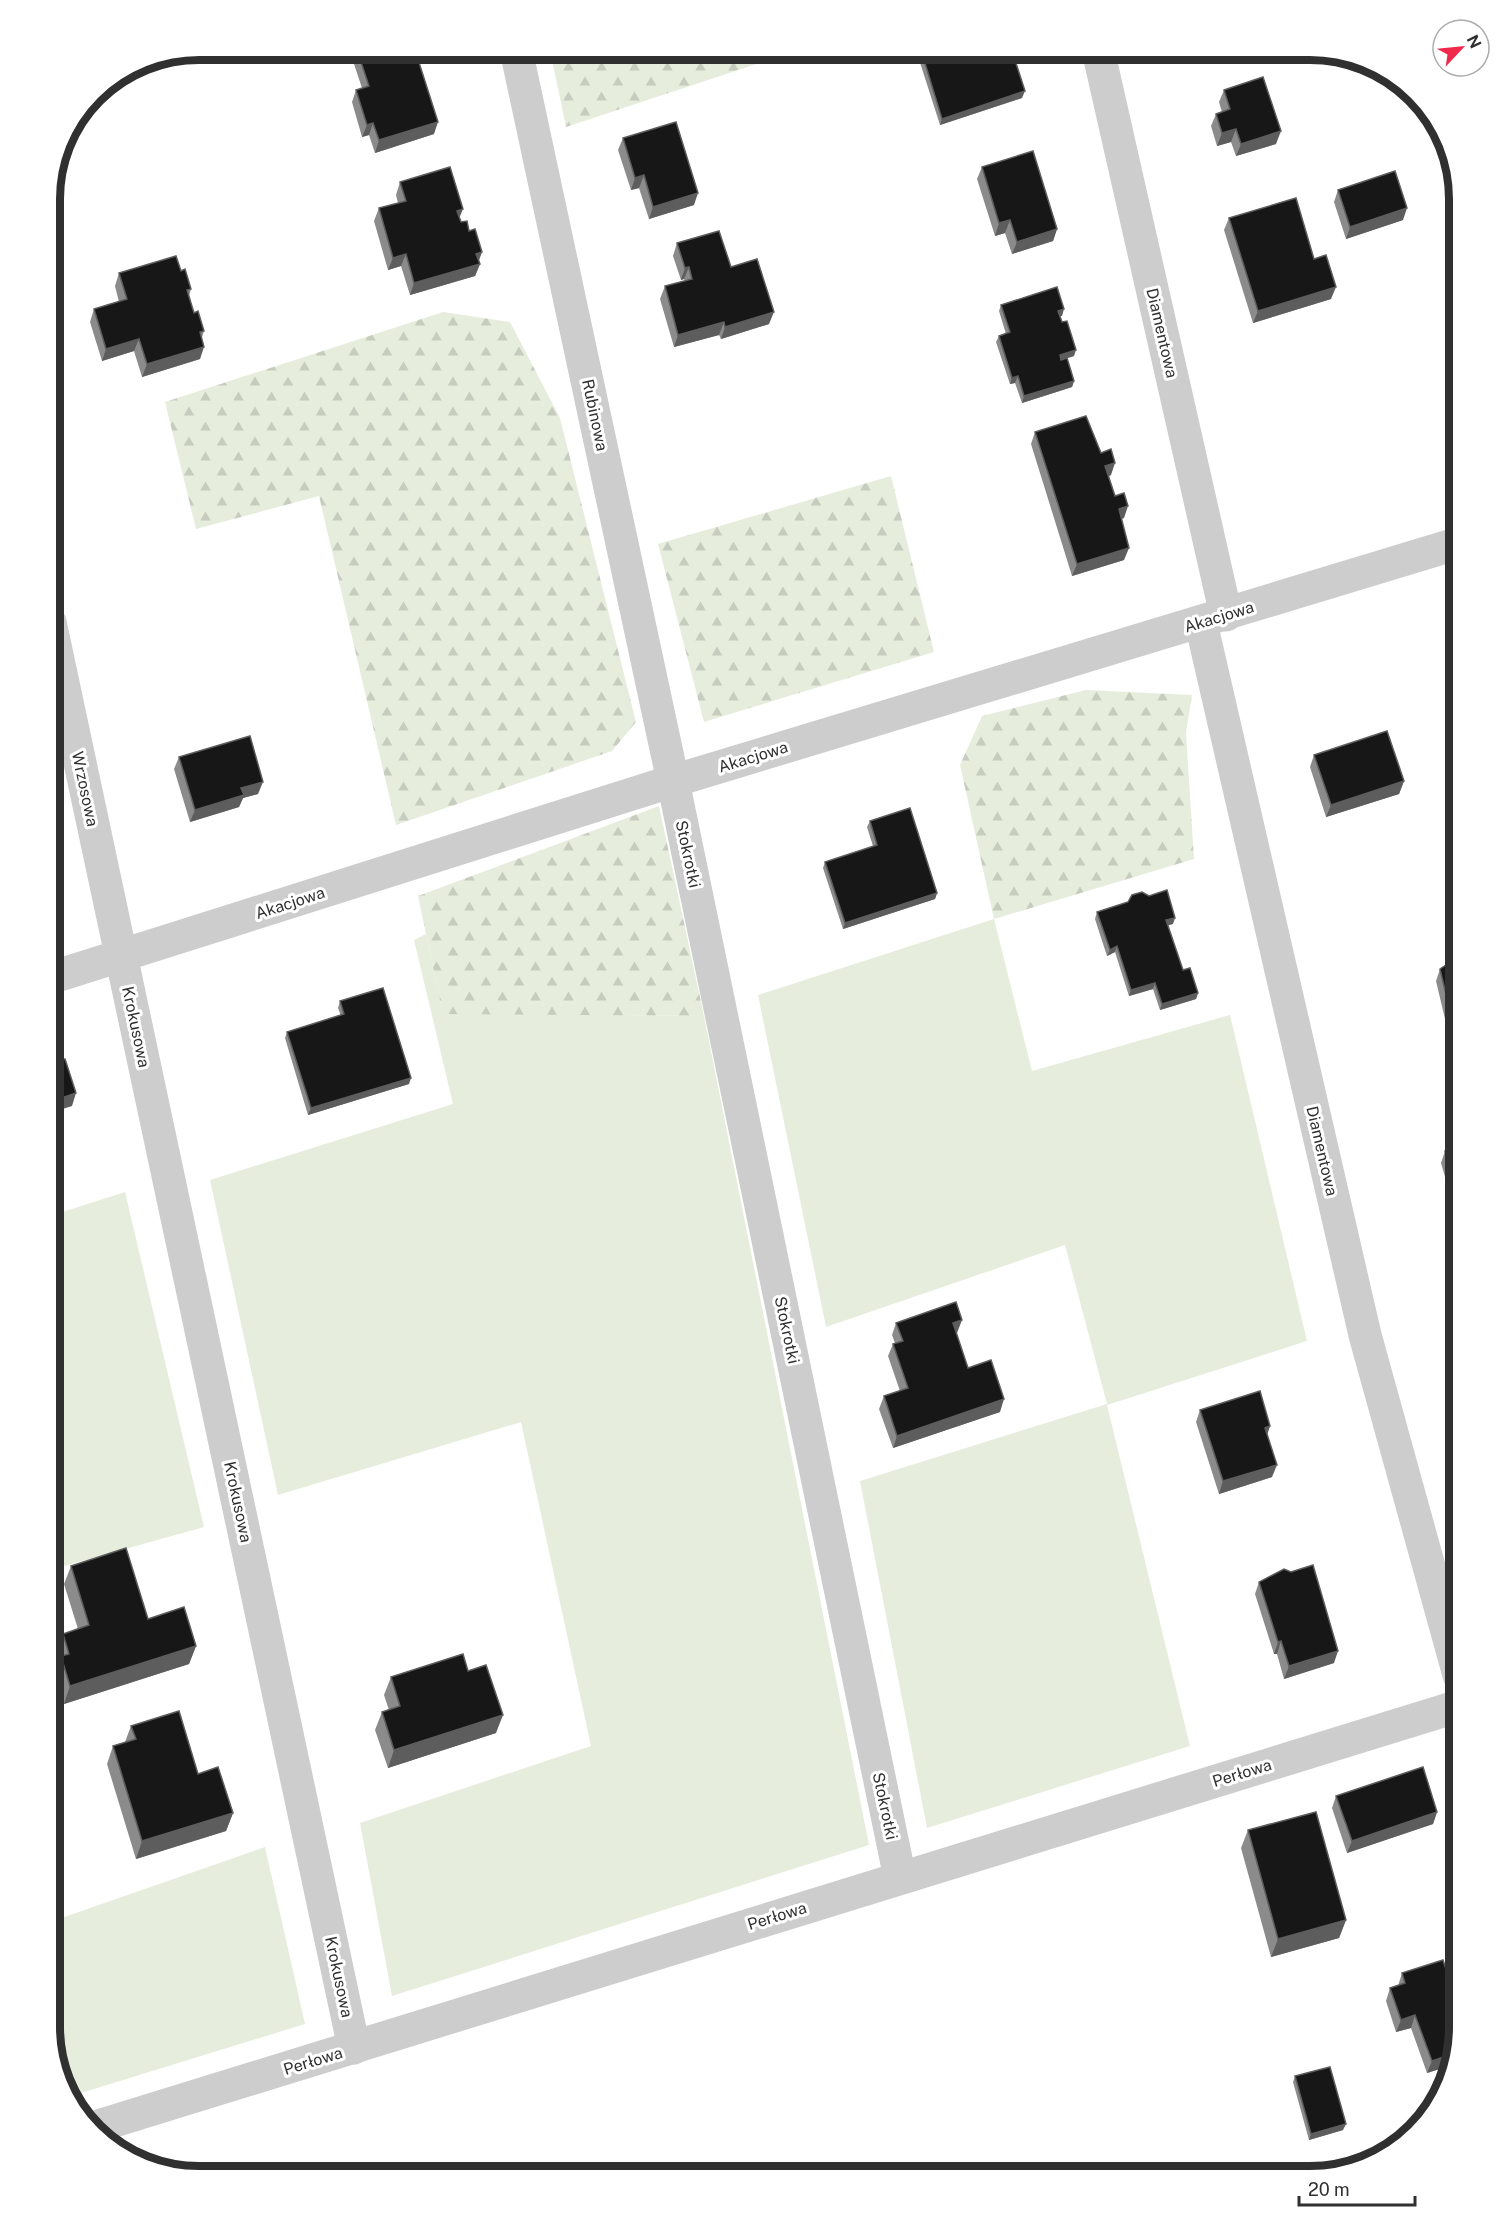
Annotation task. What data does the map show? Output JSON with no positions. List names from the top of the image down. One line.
{"streets":{"street":["Diamentowa","Rubinowa","Akacjowa","Wrzosowa","Stokrotki","Krokusowa","Perłowa"]},"crossings":[["Diamentowa","Akacjowa"],["Rubinowa","Akacjowa"],["Rubinowa","Stokrotki"],["Akacjowa","Wrzosowa"],["Akacjowa","Stokrotki"],["Akacjowa","Krokusowa"],["Wrzosowa","Krokusowa"],["Stokrotki","Perłowa"],["Krokusowa","Perłowa"]],"scale_bar":"20 m","north":"top right"}
